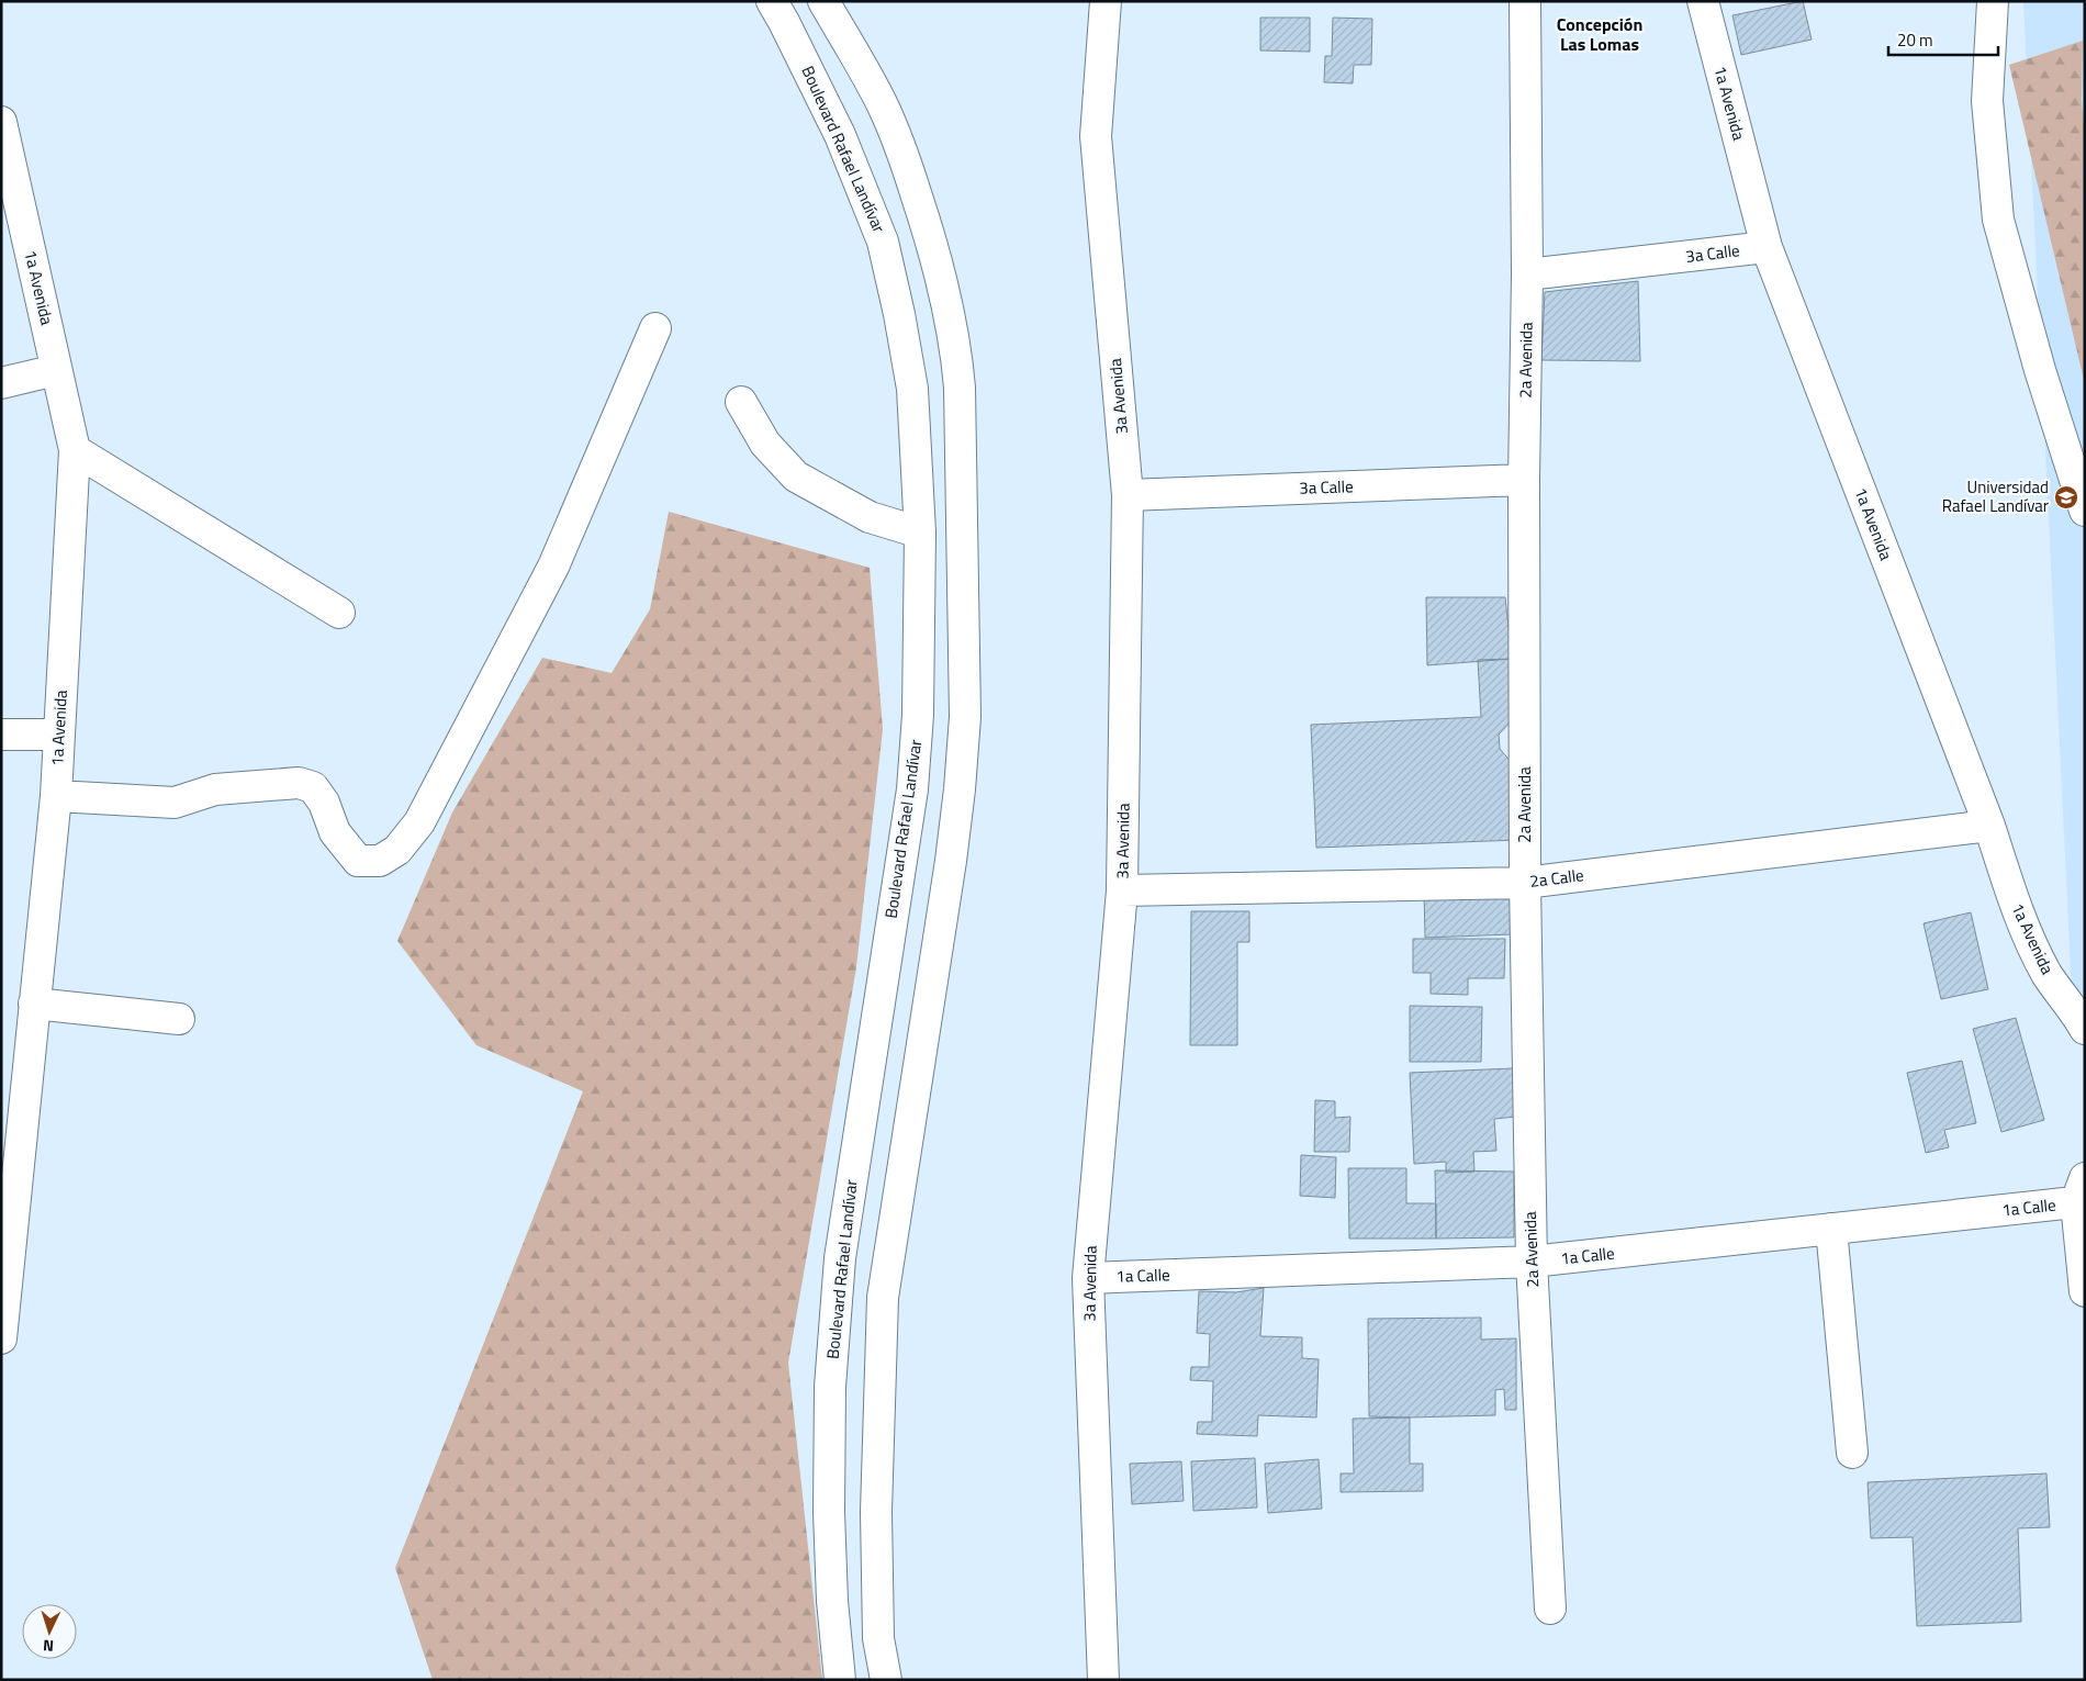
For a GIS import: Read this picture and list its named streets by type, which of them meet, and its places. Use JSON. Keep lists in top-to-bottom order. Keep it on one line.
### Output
{"streets":{"street":["1a Avenida","Boulevard Rafael Landívar","3a Calle","2a Avenida","3a Avenida","2a Calle","1a Calle"]},"crossings":[["1a Avenida","3a Calle"],["1a Avenida","2a Calle"],["3a Calle","2a Avenida"],["3a Calle","3a Avenida"],["2a Avenida","2a Calle"],["2a Avenida","1a Calle"],["3a Avenida","2a Calle"],["3a Avenida","1a Calle"]],"districts":["Concepción Las Lomas"],"places":{"school or university":["Universidad Rafael Landívar"]},"scale_bar":"20 m","north":"bottom"}
